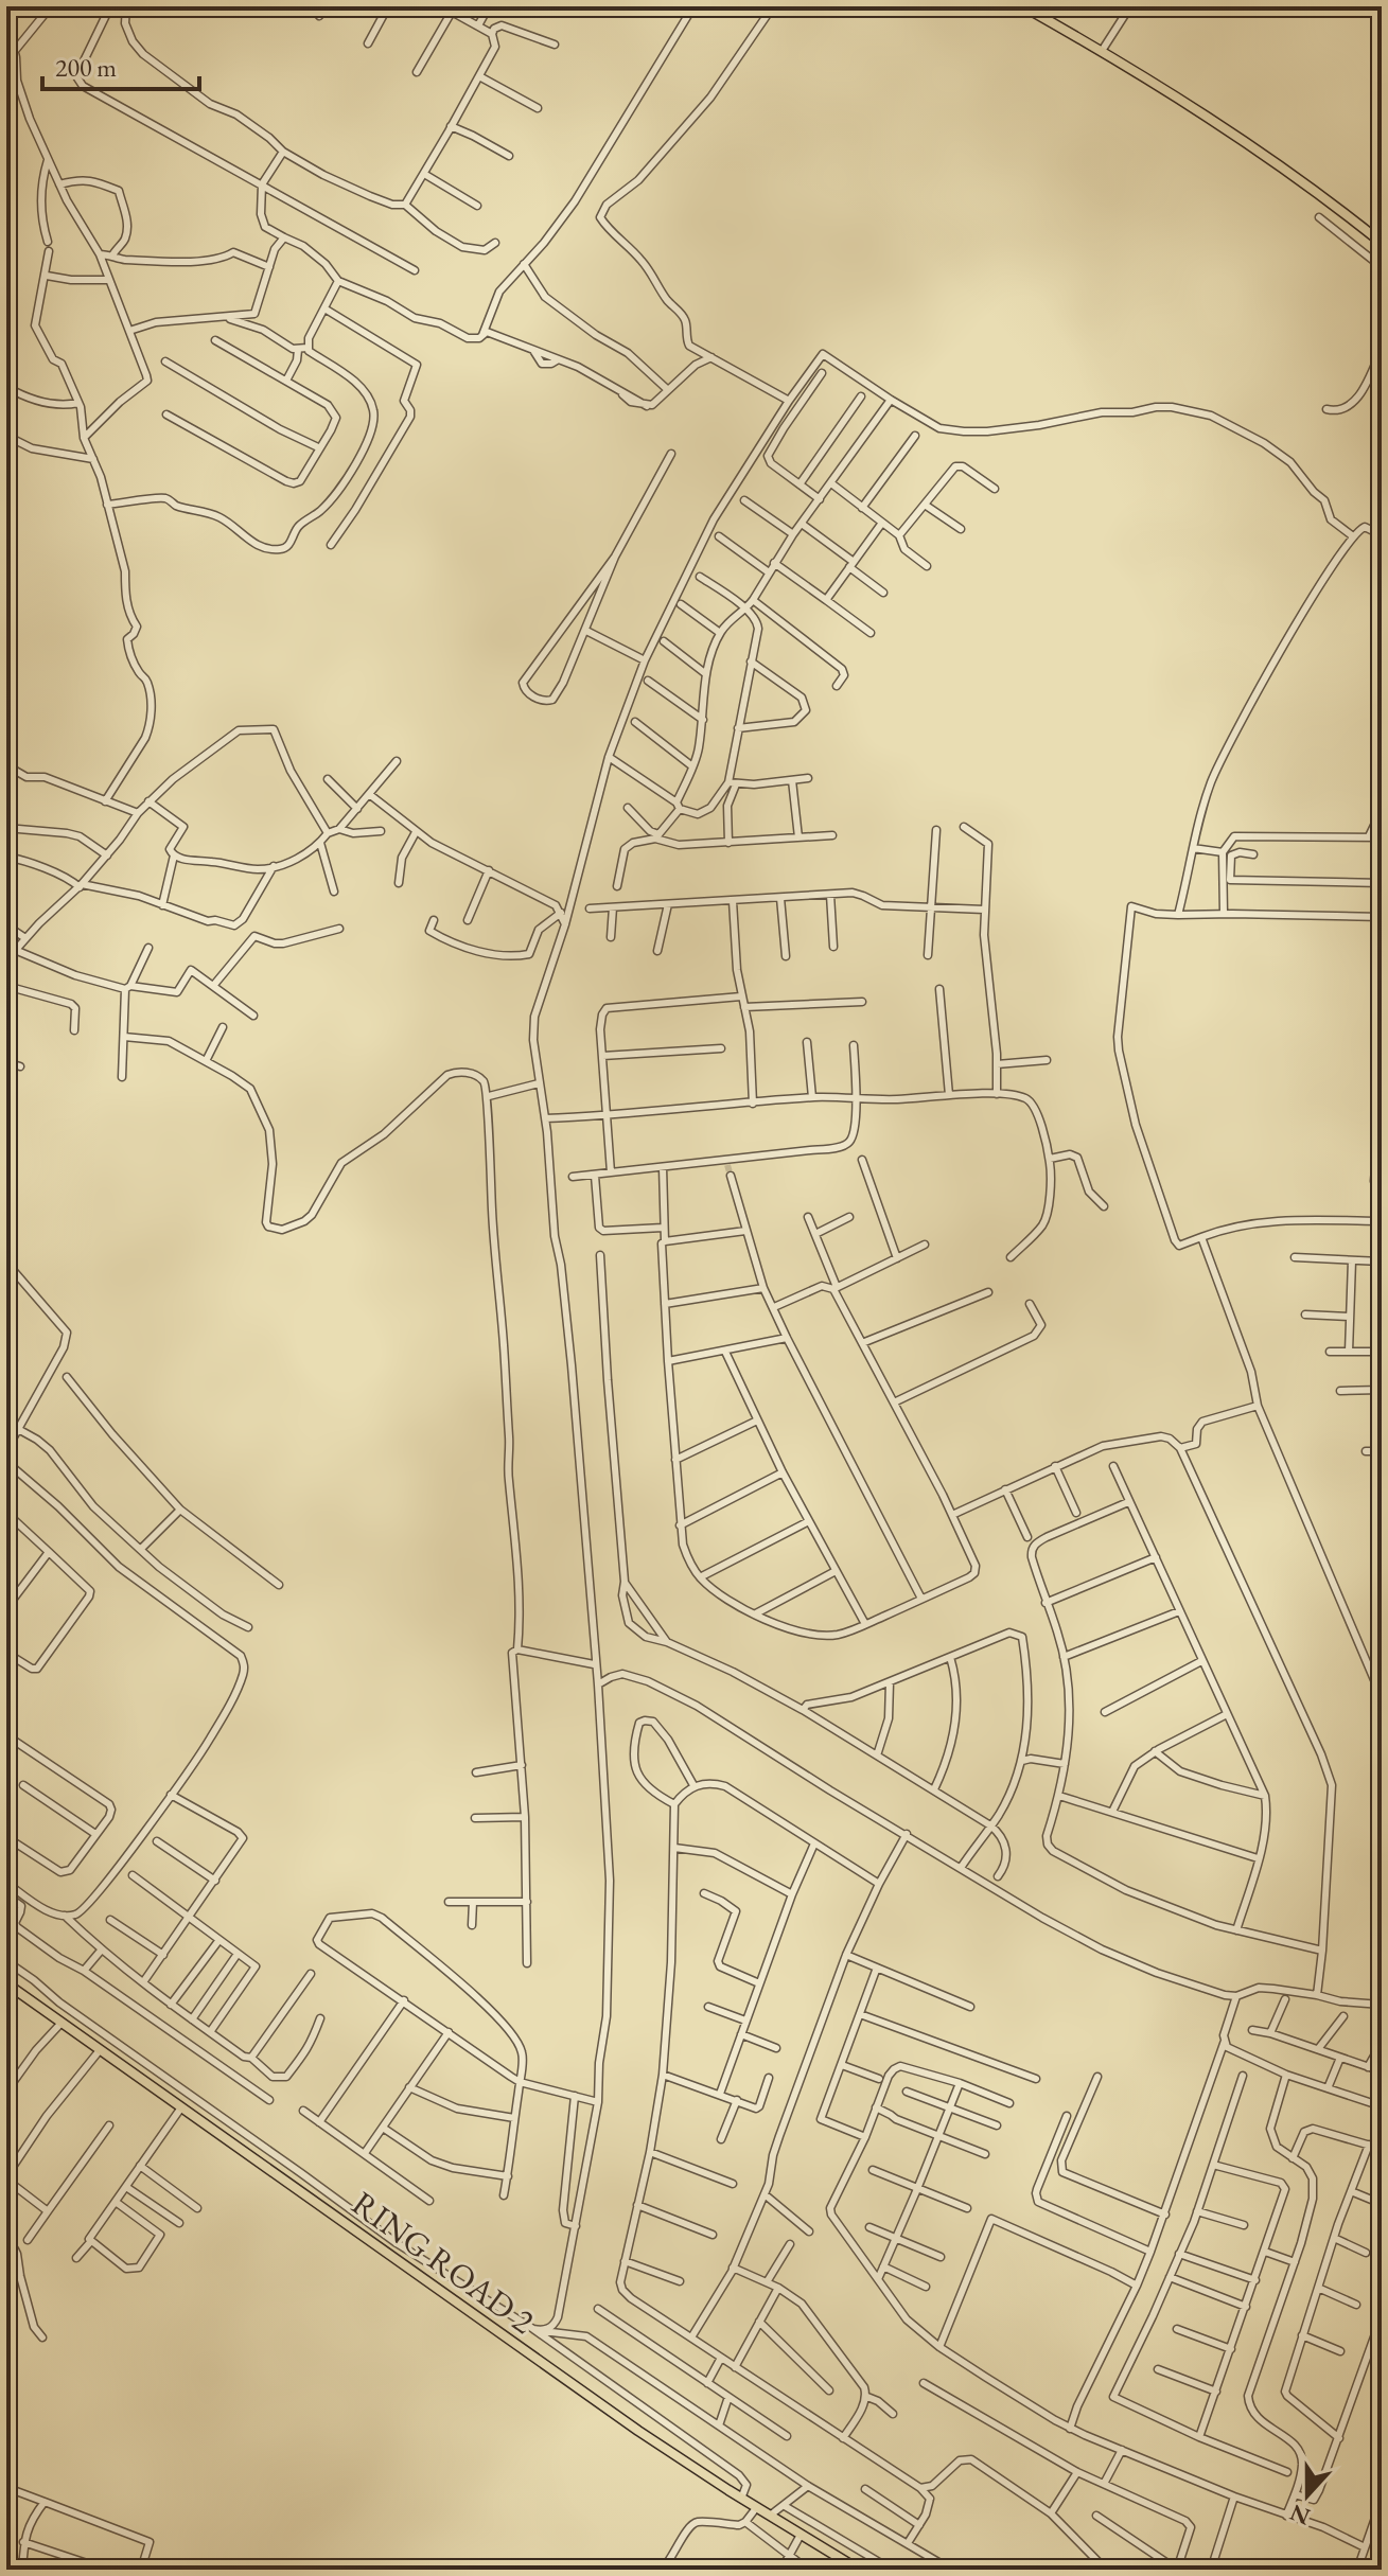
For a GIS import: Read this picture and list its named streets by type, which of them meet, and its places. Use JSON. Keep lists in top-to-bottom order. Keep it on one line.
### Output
{"streets":{"main road":["RING ROAD 2"]},"scale_bar":"200 m","north":"bottom"}
